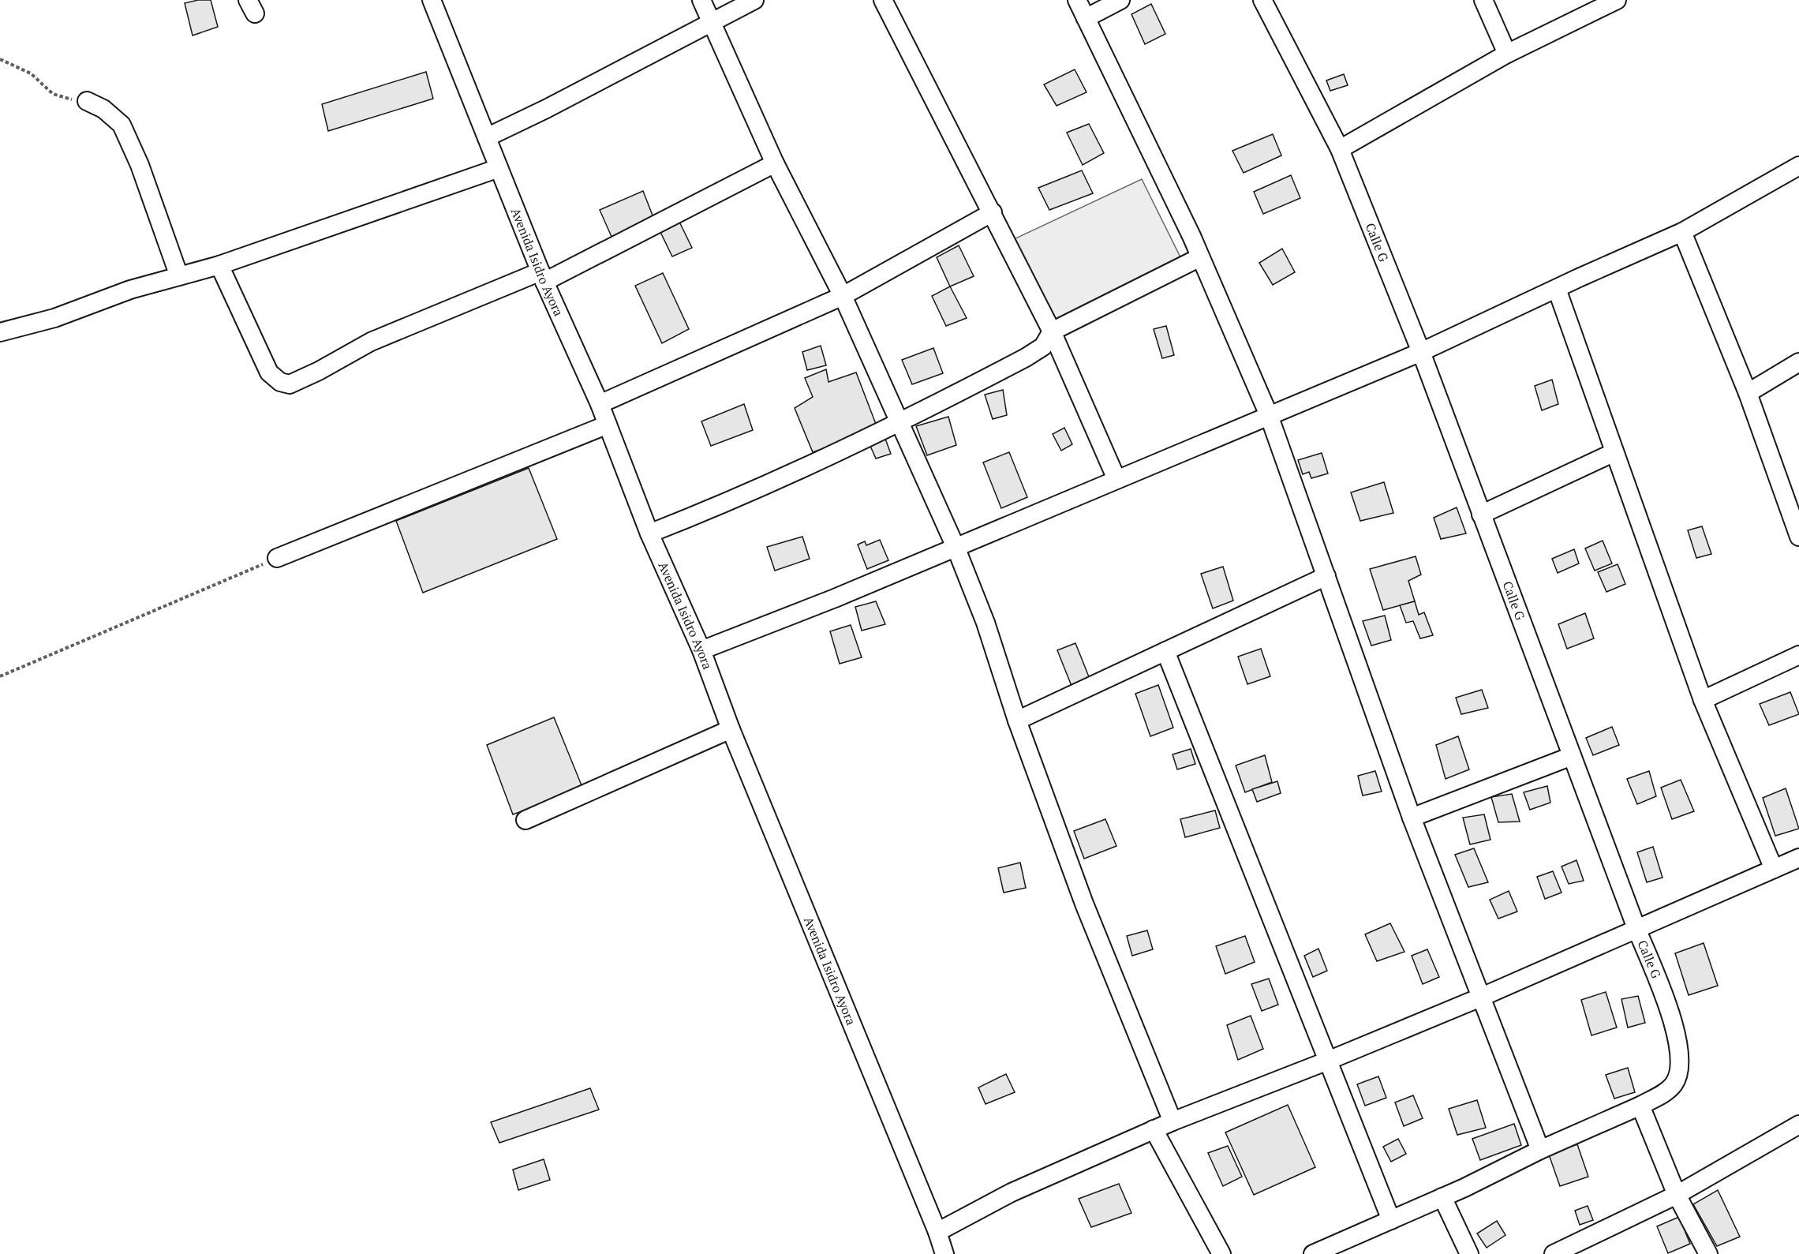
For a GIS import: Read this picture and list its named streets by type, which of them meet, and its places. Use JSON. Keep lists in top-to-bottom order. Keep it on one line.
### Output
{"streets":{"street":["Calle G","Avenida Isidro Ayora"]}}
